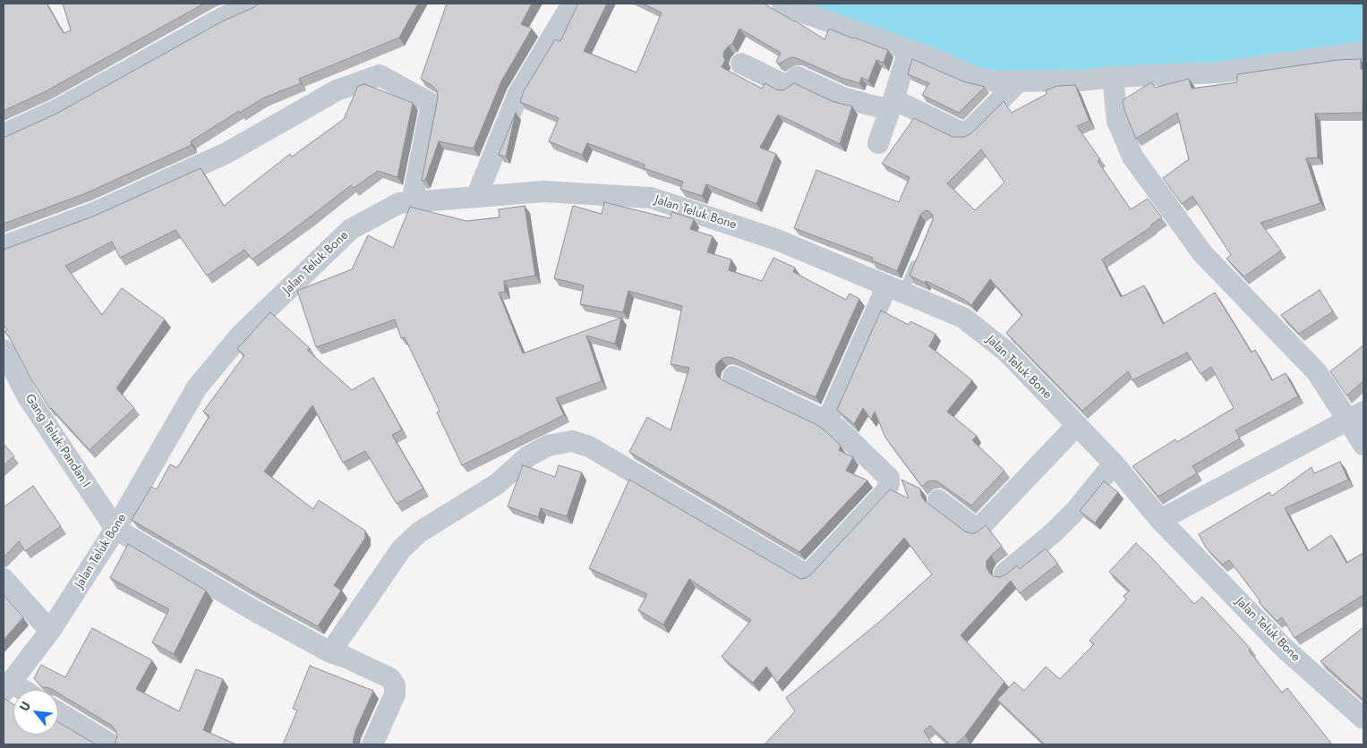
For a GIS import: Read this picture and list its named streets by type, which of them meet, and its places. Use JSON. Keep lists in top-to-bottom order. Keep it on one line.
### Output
{"streets":{"street":["Jalan Teluk Bone","Gang Teluk Pandan I"]},"crossings":[["Jalan Teluk Bone","Gang Teluk Pandan I"]],"north":"top left"}
